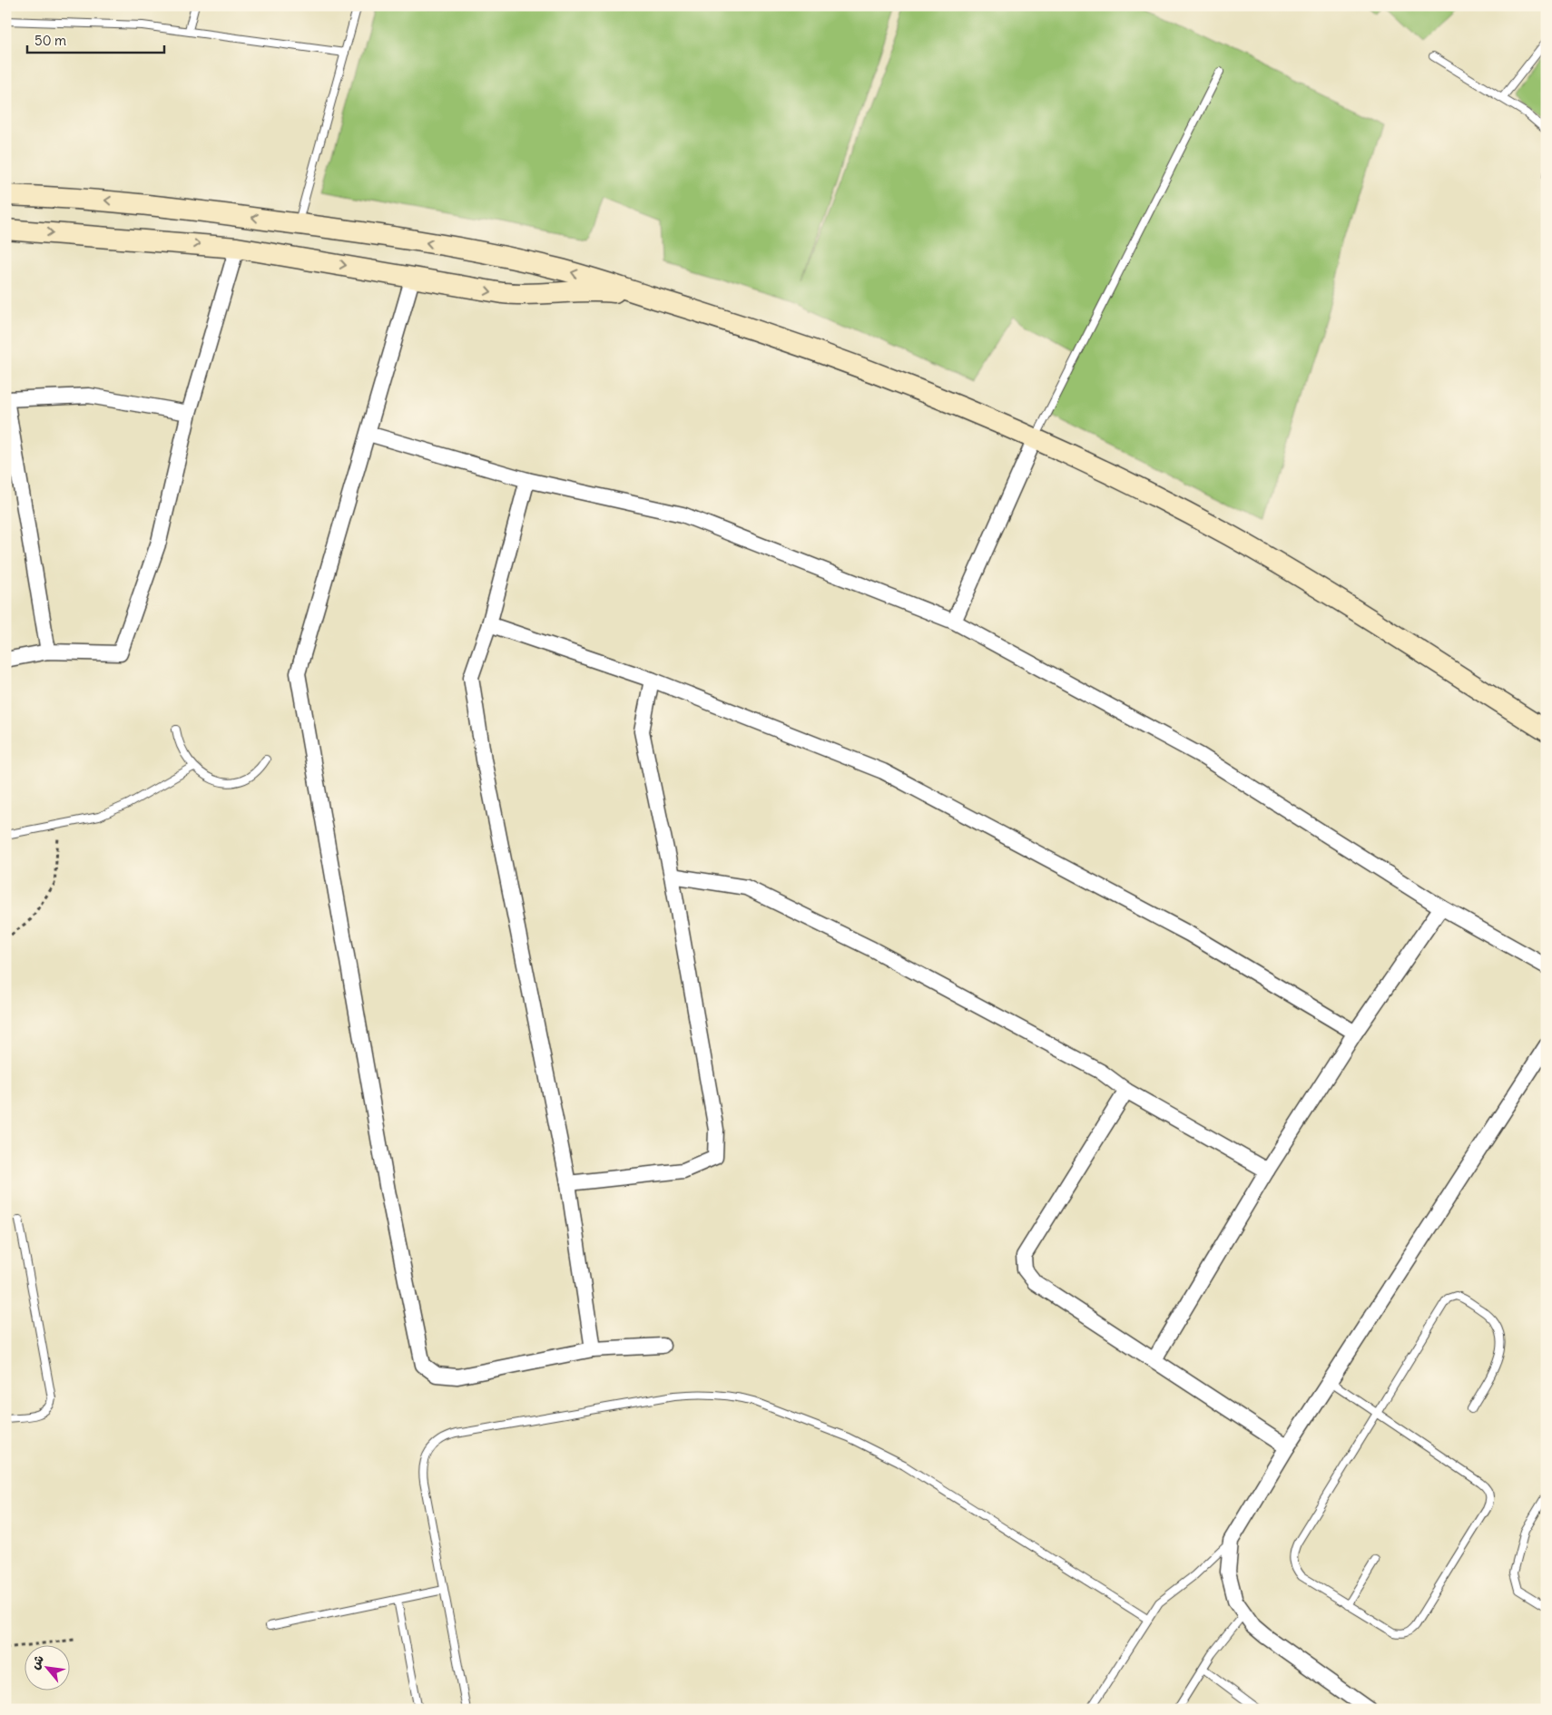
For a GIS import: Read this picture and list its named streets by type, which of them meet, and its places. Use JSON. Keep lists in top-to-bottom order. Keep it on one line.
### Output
{"scale_bar":"50 m","north":"top left"}
